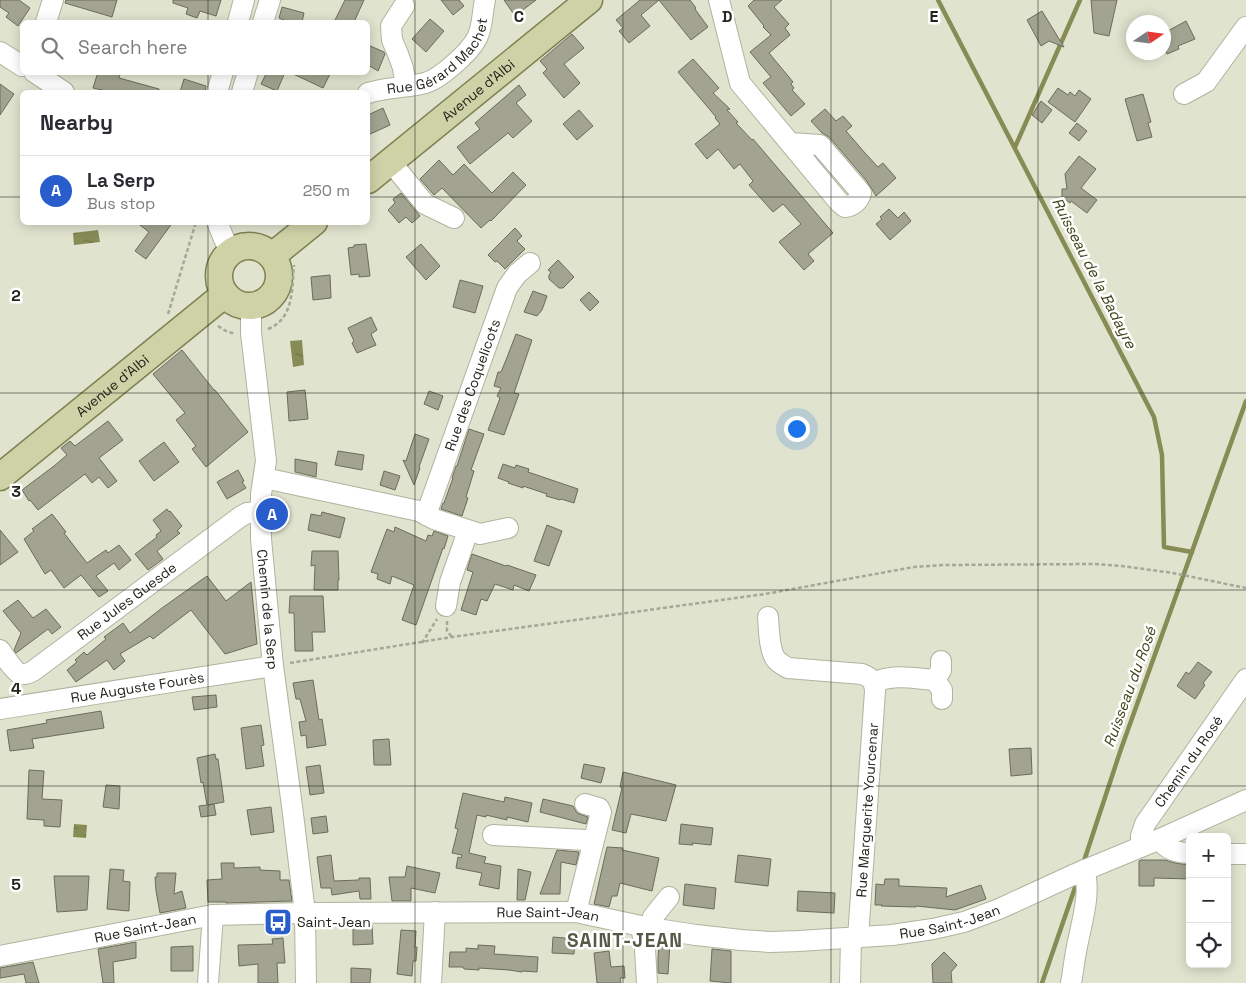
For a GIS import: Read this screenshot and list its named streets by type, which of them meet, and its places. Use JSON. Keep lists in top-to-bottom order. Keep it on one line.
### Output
{"streets":{"main road":["Avenue d'Albi"],"street":["Rue Gérard Machet","Rue des Coquelicots","Rue Jules Guesde","Chemin de la Serp","Rue Auguste Fourès","Chemin du Rosé","Rue Marguerite Yourcenar","Rue Saint-Jean"]},"crossings":[["Avenue d'Albi","Chemin de la Serp"],["Rue Jules Guesde","Chemin de la Serp"],["Chemin de la Serp","Rue Auguste Fourès"],["Chemin de la Serp","Rue Saint-Jean"],["Chemin du Rosé","Rue Saint-Jean"],["Rue Marguerite Yourcenar","Rue Saint-Jean"]],"districts":["SAINT-JEAN"],"water":["Ruisseau de la Badayre","Ruisseau du Rosé"],"places":{"bus stop":["Saint-Jean"]},"north":"right","page":{"search":"Search here","heading":"Nearby","list":[{"mark":"A","name":"La Serp","note":"Bus stop","value":"250 m"}],"pins":"A","map_buttons":["+","−"]},"grid":{"columns":["C","D","E"],"rows":["2","3","4","5"]}}
